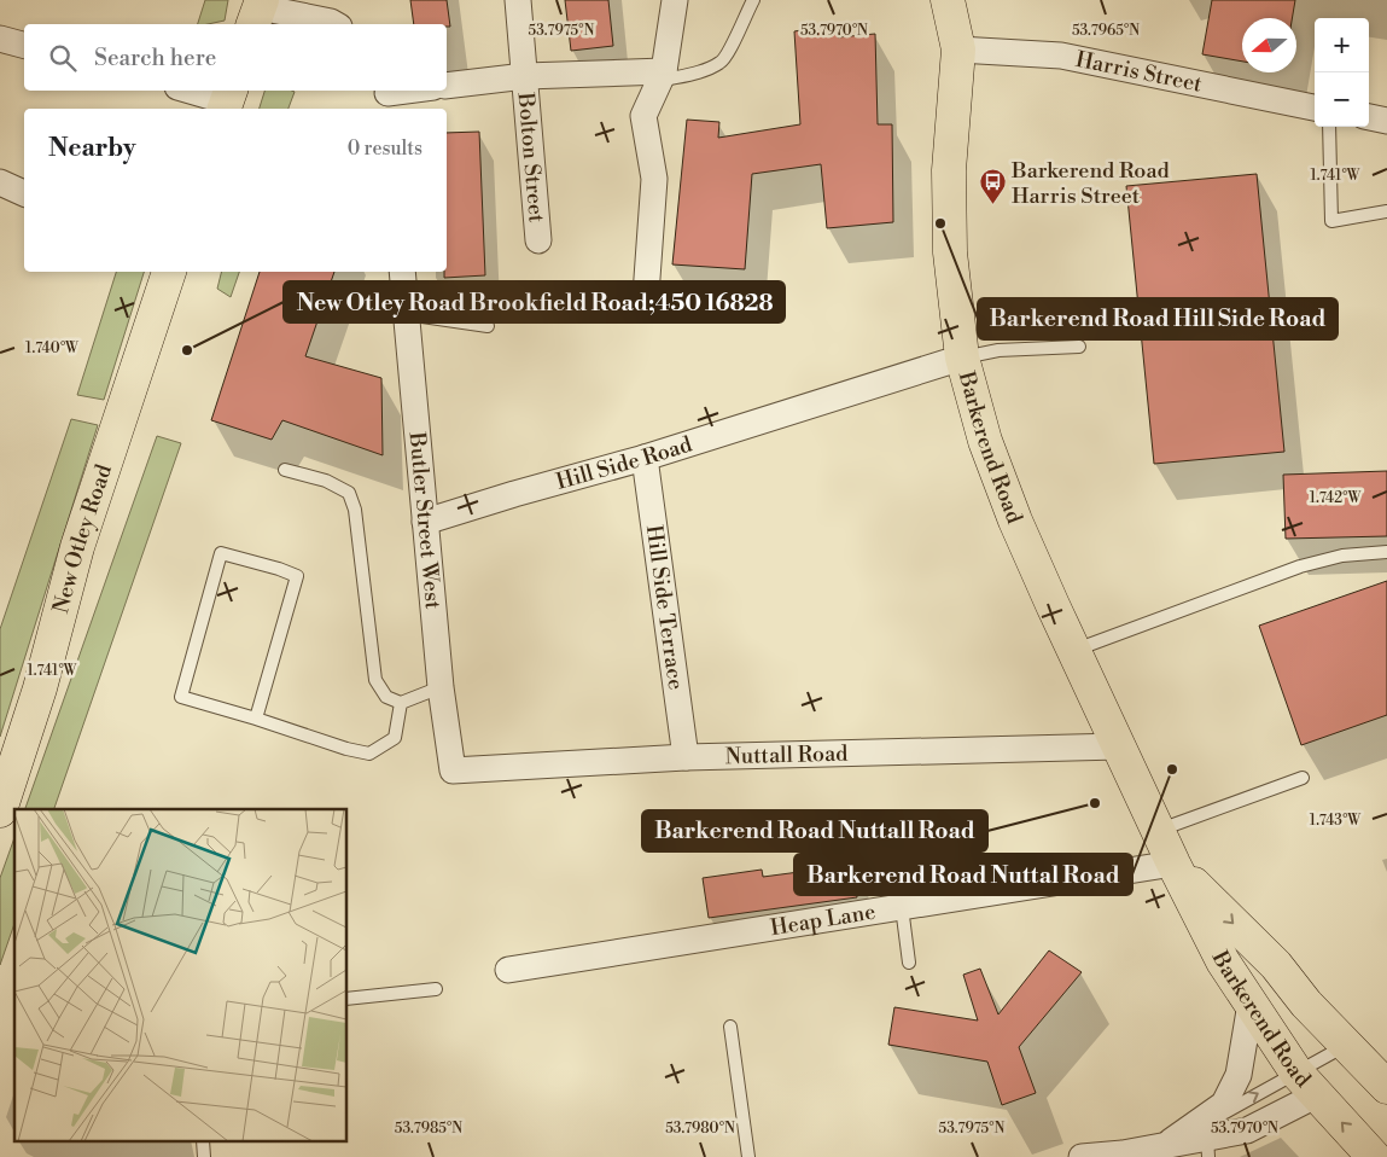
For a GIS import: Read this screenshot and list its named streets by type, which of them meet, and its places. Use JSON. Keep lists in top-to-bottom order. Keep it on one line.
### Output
{"streets":{"main road":["Barkerend Road","New Otley Road"],"street":["Harris Street","Bolton Street","Hill Side Road","Butler Street West","Hill Side Terrace","Nuttall Road","Heap Lane"]},"crossings":[["Harris Street","Barkerend Road"],["Barkerend Road","Hill Side Road"],["Barkerend Road","Nuttall Road"],["Barkerend Road","Heap Lane"],["Hill Side Road","Butler Street West"],["Hill Side Road","Hill Side Terrace"],["Butler Street West","Nuttall Road"],["Hill Side Terrace","Nuttall Road"]],"places":{"bus stop":["Barkerend Road Harris Street"],"other":["Barkerend Road Hill Side Road","New Otley Road Brookfield Road;450 16828","Barkerend Road Nuttal Road","Barkerend Road Nuttall Road"]},"north":"left","page":{"map_buttons":["+","−"],"search":"Search here","heading":["Nearby","0 results"]},"coordinates":["53.7975°N","53.7970°N","53.7965°N","1.741°W","1.740°W","1.742°W","1.743°W","53.7985°N","53.7980°N"]}
